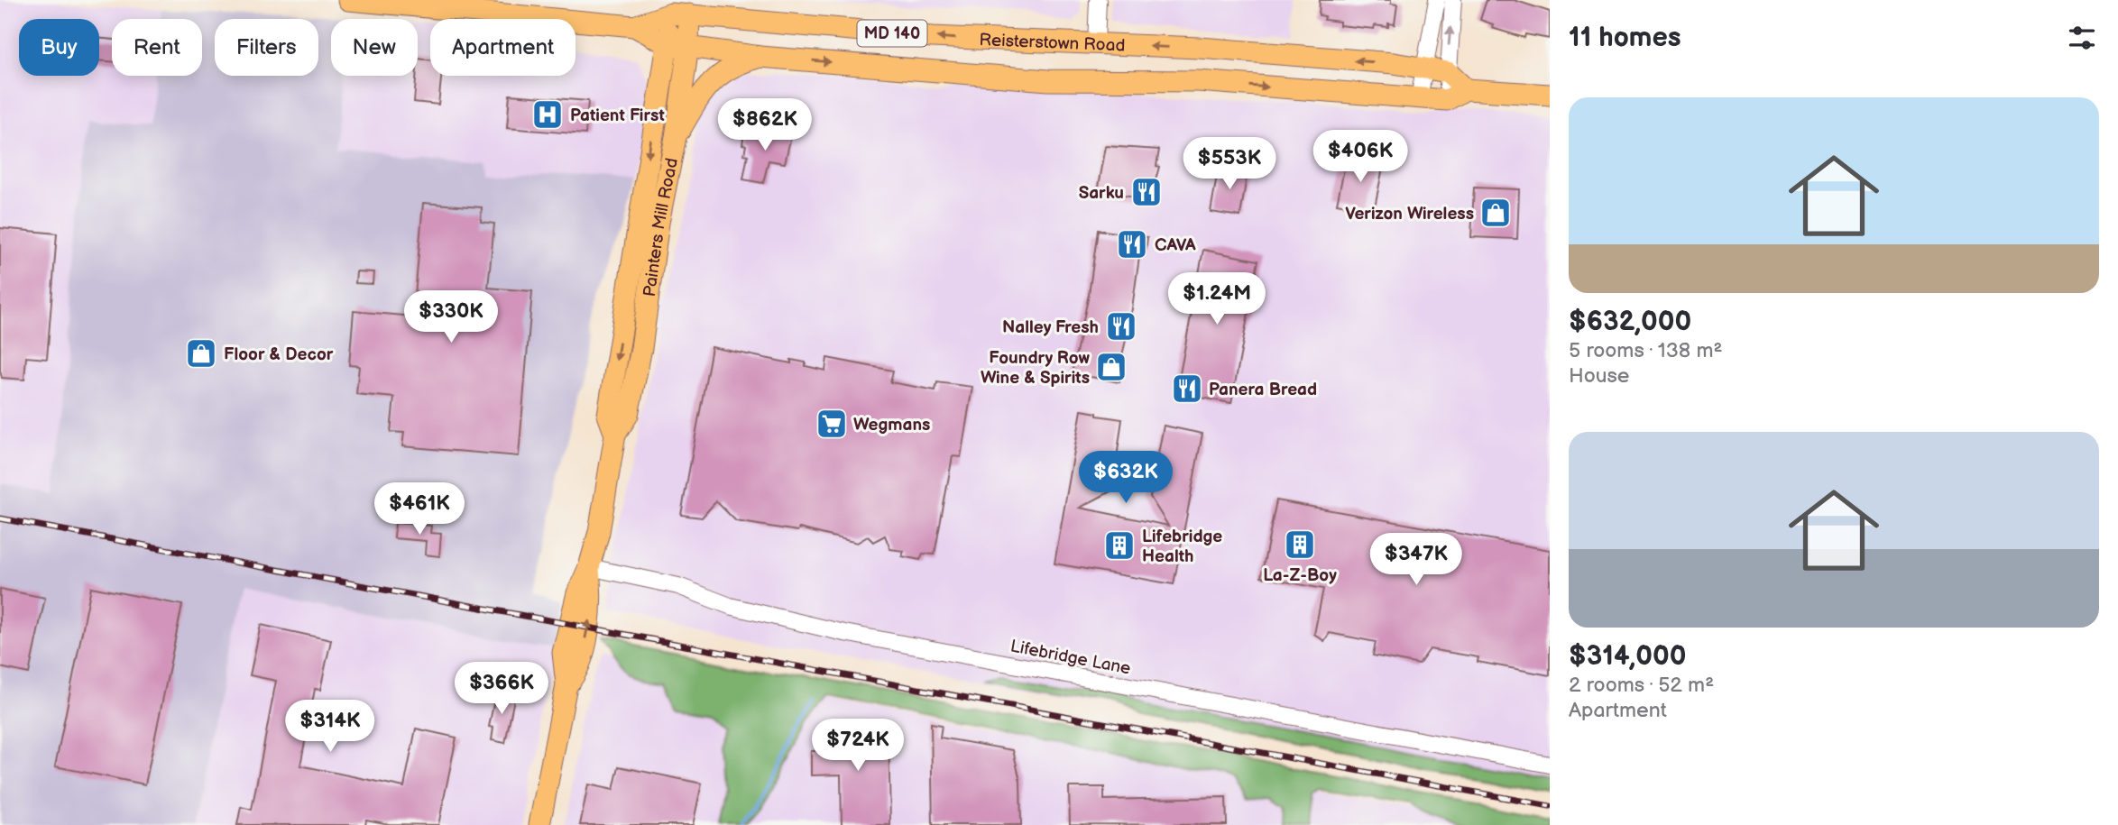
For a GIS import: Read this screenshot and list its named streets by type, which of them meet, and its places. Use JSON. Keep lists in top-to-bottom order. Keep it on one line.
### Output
{"streets":{"main road":["MD 140","Reisterstown Road","Painters Mill Road"],"street":["Lifebridge Lane"]},"crossings":[["Reisterstown Road","Painters Mill Road"],["Painters Mill Road","Lifebridge Lane"]],"places":{"hospital":["Patient First"],"restaurant":["Sarku","CAVA","Nalley Fresh","Panera Bread"],"shop":["Verizon Wireless","Floor & Decor","Foundry Row Wine & Spirits"],"supermarket":["Wegmans"],"building":["La-Z-Boy","Lifebridge Health"]},"page":{"heading":"11 homes","chip":["Buy","Rent","Filters","New","Apartment"],"list":[{"name":"$632,000","note":"5 rooms · 138 m² · House"},{"name":"$314,000","note":"2 rooms · 52 m² · Apartment"}],"price":["$862K","$406K","$553K","$1.24M","$330K","$632K","$461K","$347K","$366K","$314K","$724K"]}}
